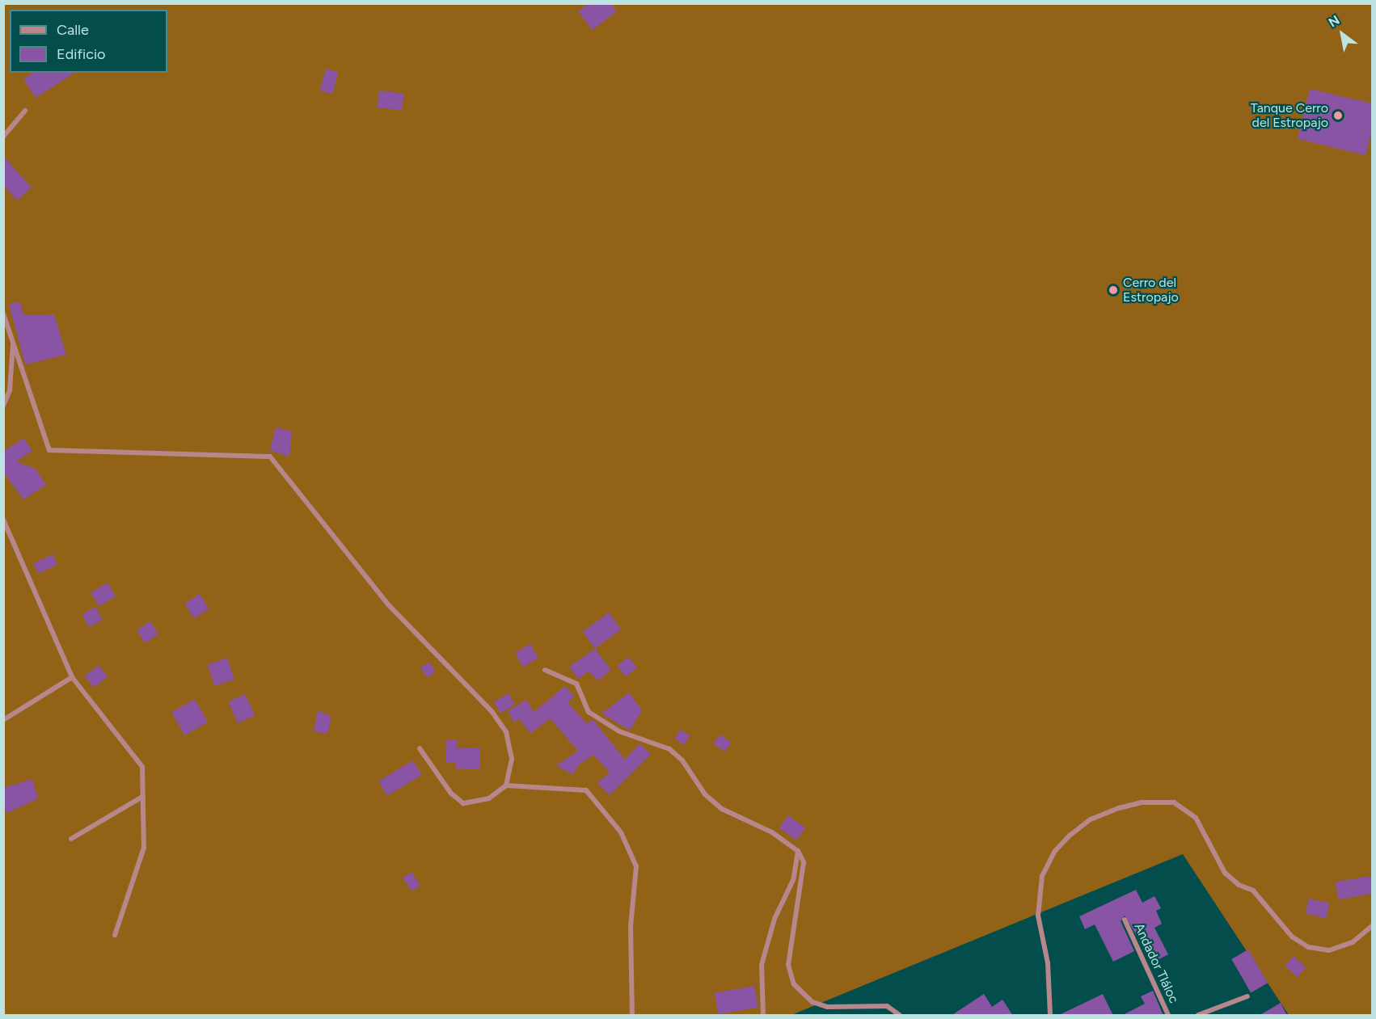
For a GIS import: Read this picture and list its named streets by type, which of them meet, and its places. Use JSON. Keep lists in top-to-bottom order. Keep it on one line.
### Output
{"streets":{"street":["Andador Tláloc"]},"places":["Tanque Cerro del Estropajo","Cerro del Estropajo"],"legend":["Calle","Edificio"],"north":"top left"}
